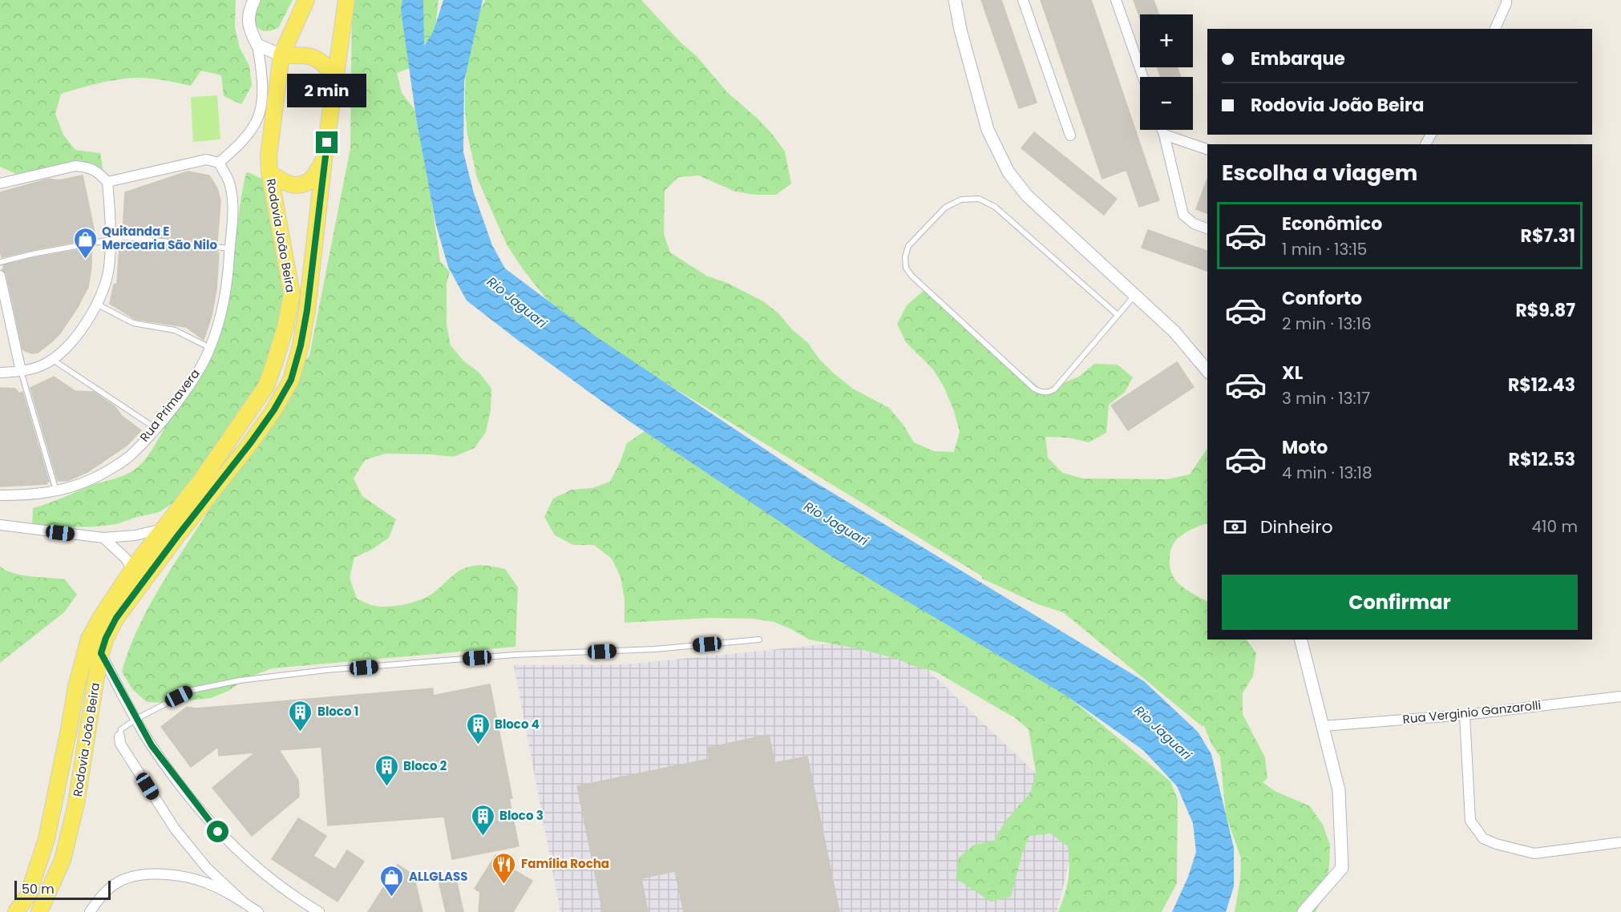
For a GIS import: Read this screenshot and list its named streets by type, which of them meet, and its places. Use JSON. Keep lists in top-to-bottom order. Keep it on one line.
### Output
{"streets":{"main road":["Rodovia João Beira"],"street":["Rua Primavera","Rua Verginio Ganzarolli"]},"water":["Rio Jaguari"],"places":{"shop":["Quitanda E Mercearia São Nilo","ALLGLASS"],"building":["Bloco 1","Bloco 4","Bloco 2","Bloco 3"],"restaurant":["Família Rocha"]},"scale_bar":"50 m","page":{"map_buttons":["+","−"],"banner":["Embarque","Rodovia João Beira"],"bubble":"2 min","heading":"Escolha a viagem","list":[{"name":"Econômico","note":"1 min · 13:15","value":"R$7.31"},{"name":"Conforto","note":"2 min · 13:16","value":"R$9.87"},{"name":"XL","note":"3 min · 13:17","value":"R$12.43"},{"name":"Moto","note":"4 min · 13:18","value":"R$12.53"}],"pay":["Dinheiro","410 m"],"buttons":"Confirmar","scale":"50 m"}}
